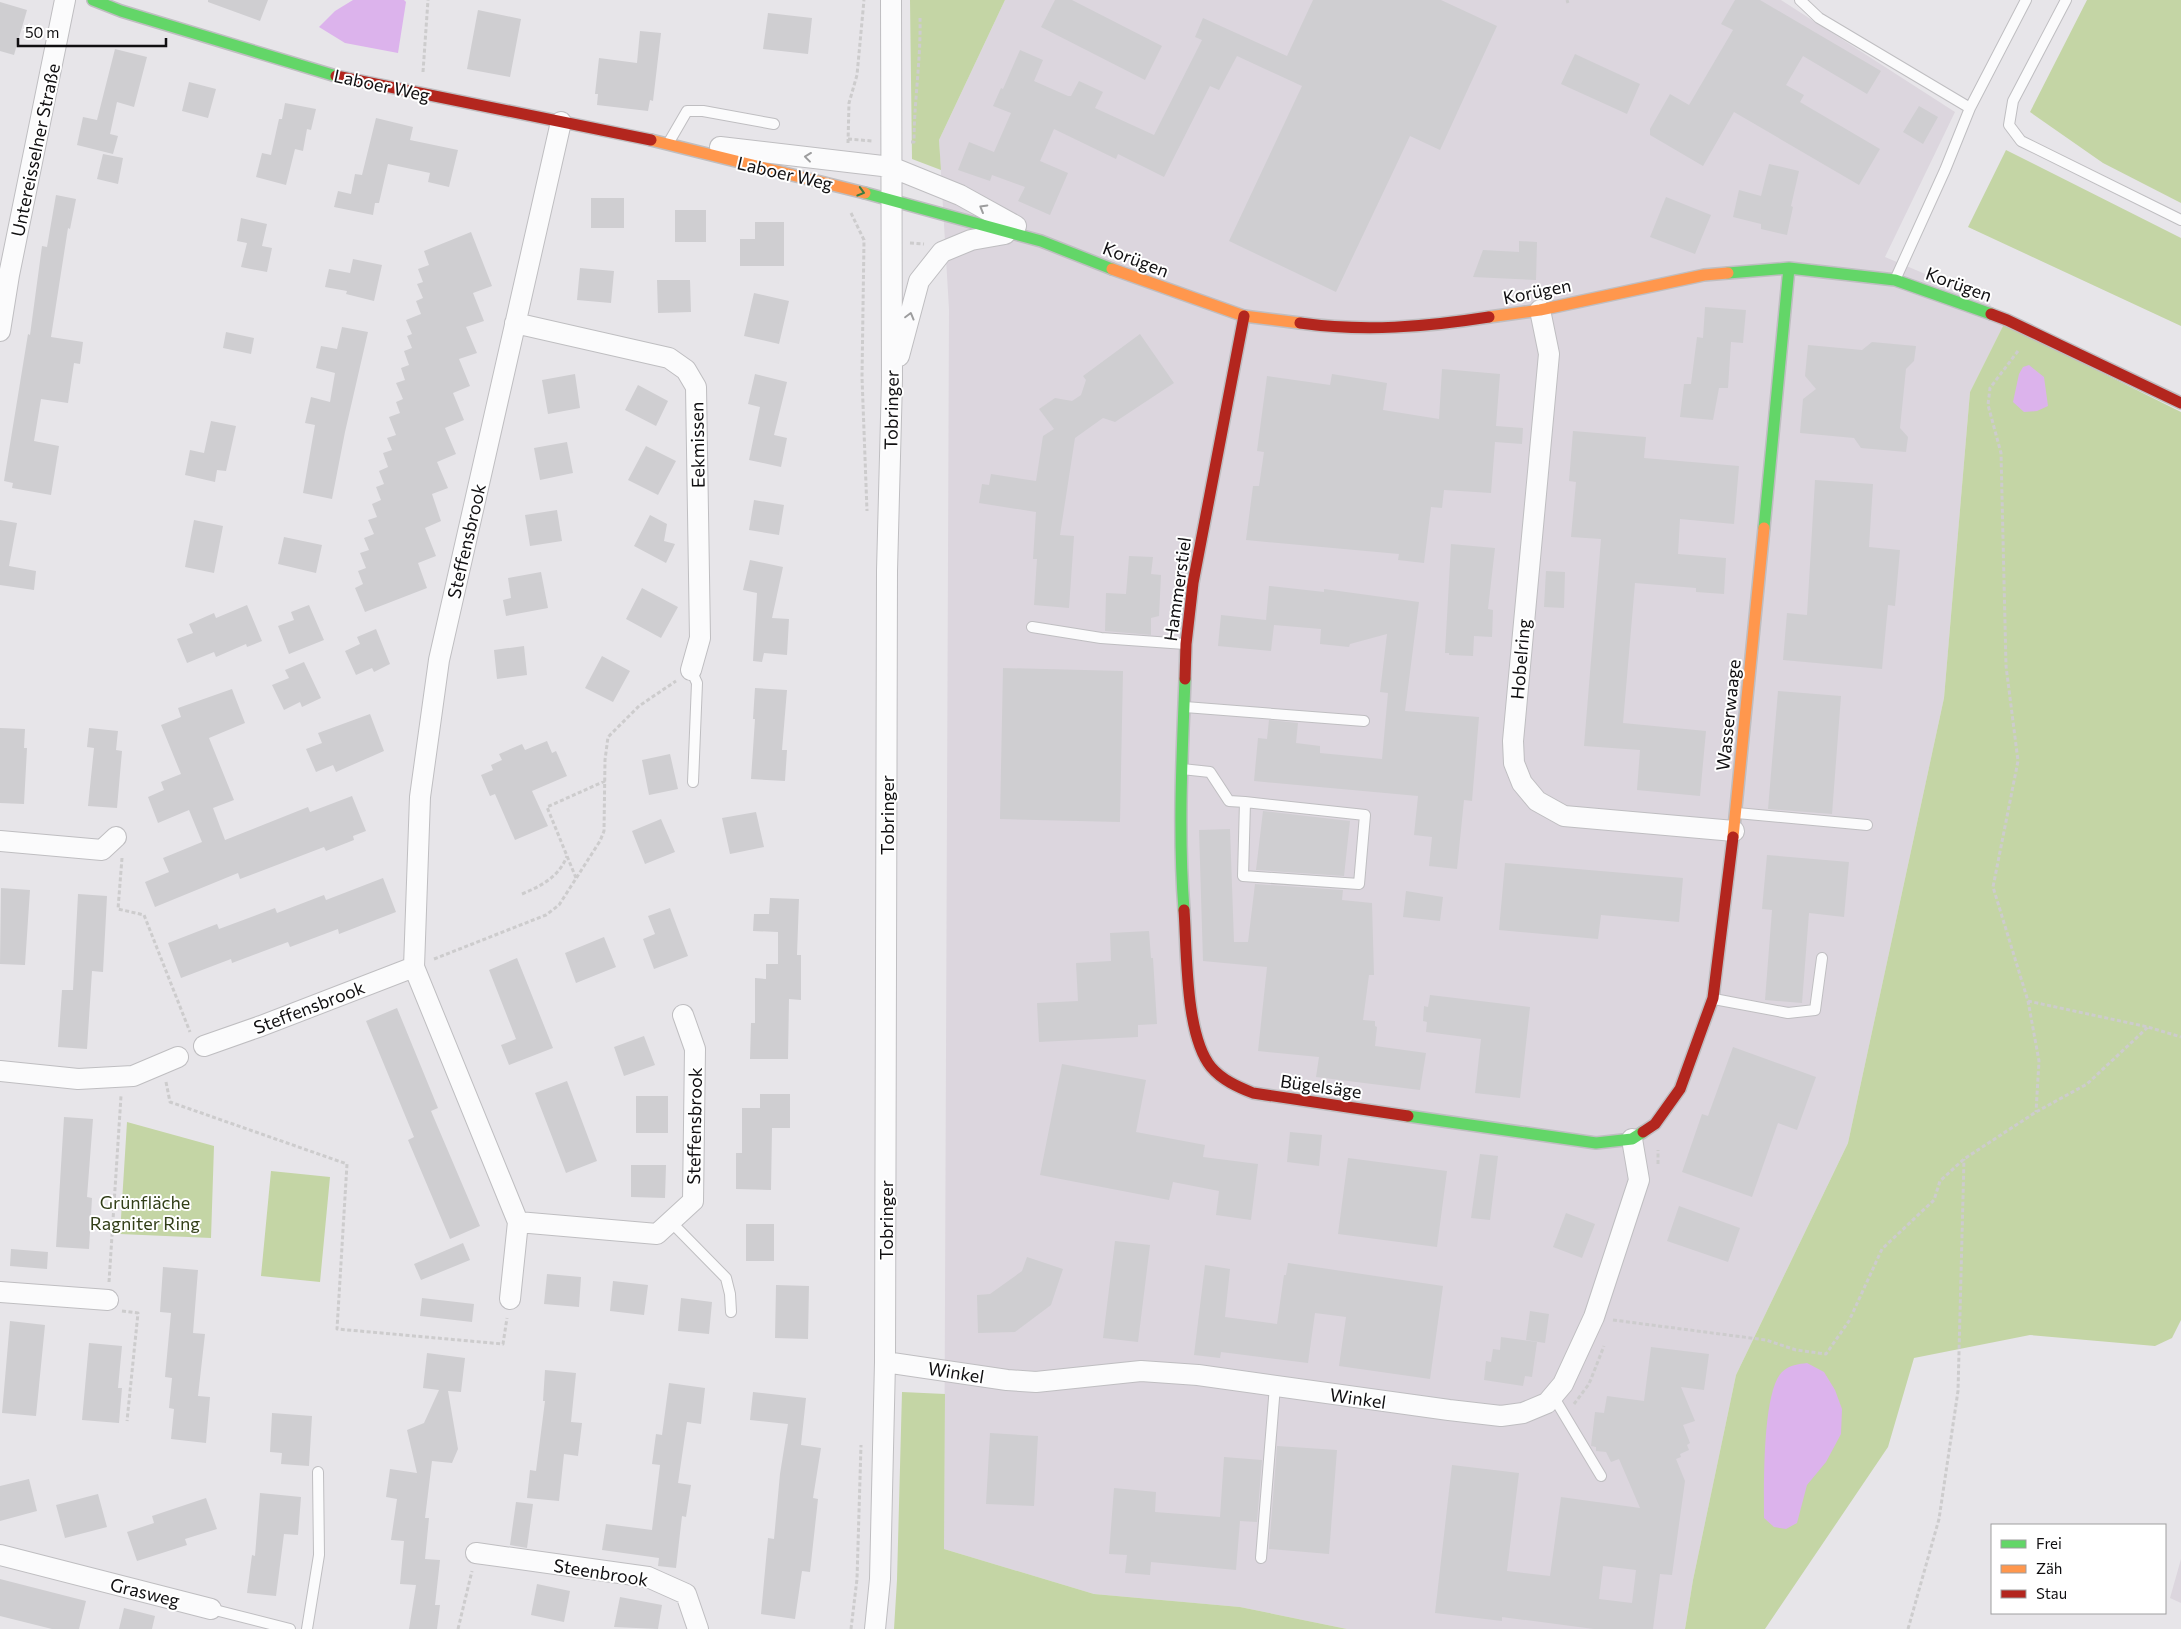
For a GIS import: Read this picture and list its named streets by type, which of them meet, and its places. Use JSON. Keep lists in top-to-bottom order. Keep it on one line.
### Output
{"streets":{"street":["Laboer Weg","Untereisselner Straße","Korügen","Tobringer","Eekmissen","Steffensbrook","Hammerstiel","Hobelring","Wasserwaage","Bügelsäge","Winkel","Steenbrook","Grasweg"]},"crossings":[["Laboer Weg","Korügen"],["Laboer Weg","Tobringer"],["Laboer Weg","Steffensbrook"],["Korügen","Tobringer"],["Korügen","Hammerstiel"],["Korügen","Hobelring"],["Korügen","Wasserwaage"],["Tobringer","Winkel"],["Eekmissen","Steffensbrook"],["Hammerstiel","Bügelsäge"],["Hobelring","Wasserwaage"],["Wasserwaage","Bügelsäge"],["Wasserwaage","Winkel"],["Bügelsäge","Winkel"]],"parks":["Grünfläche Ragniter Ring"],"legend":["Frei","Zäh","Stau"],"scale_bar":"50 m"}
